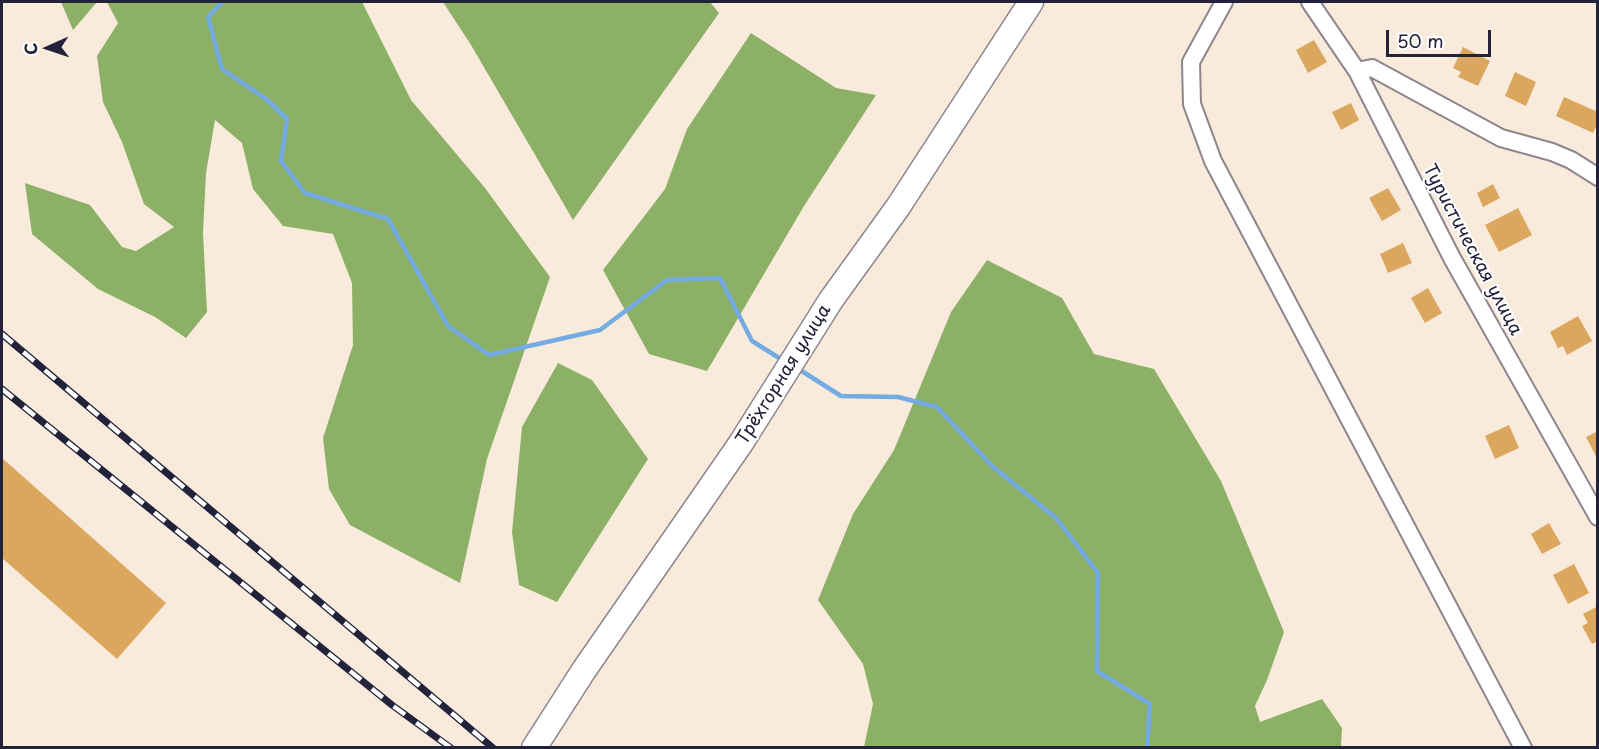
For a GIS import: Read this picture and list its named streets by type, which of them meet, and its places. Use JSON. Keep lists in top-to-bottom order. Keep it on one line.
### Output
{"streets":{"highway":["Трёхгорная улица"],"street":["Туристическая улица"]},"scale_bar":"50 m","north":"left"}
